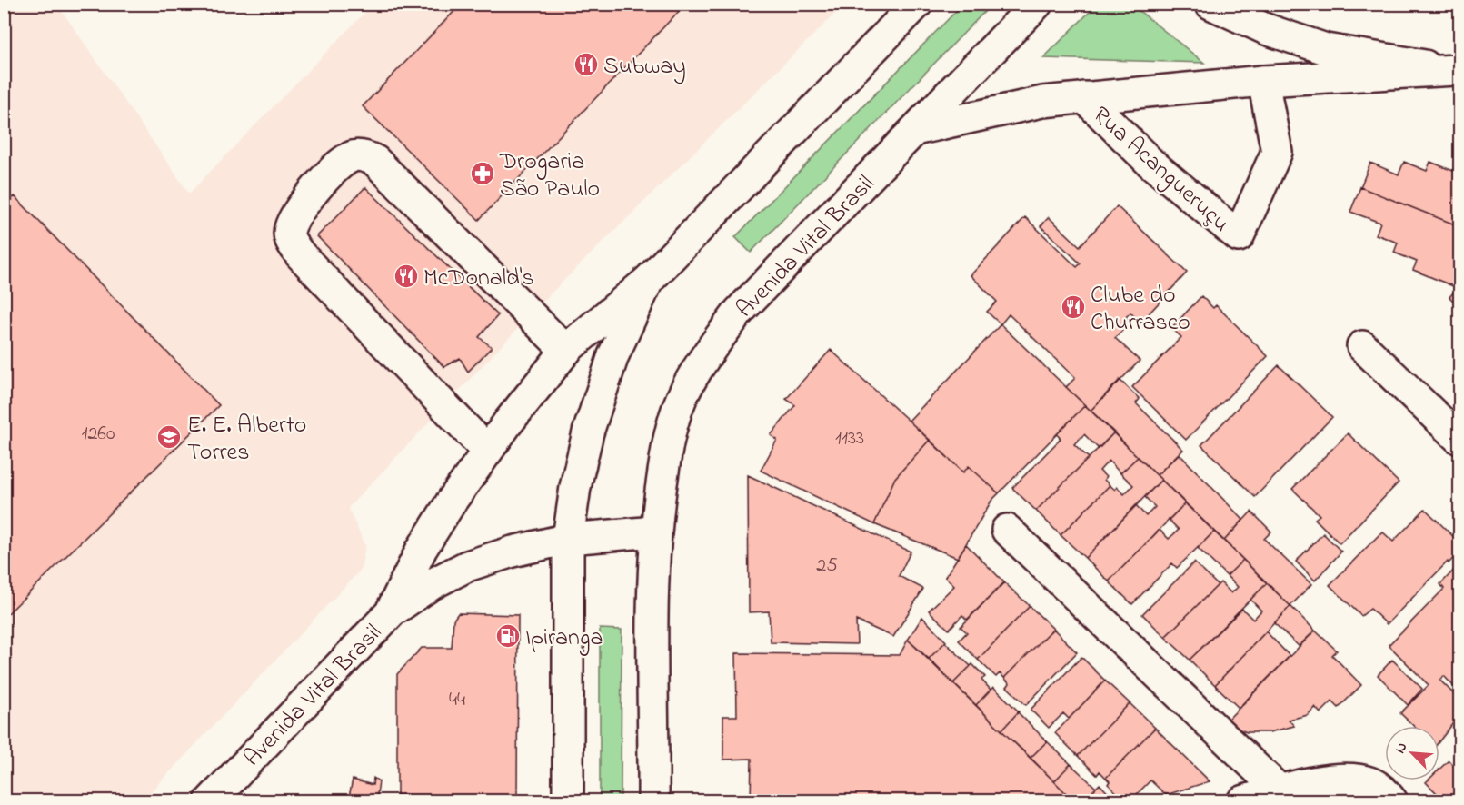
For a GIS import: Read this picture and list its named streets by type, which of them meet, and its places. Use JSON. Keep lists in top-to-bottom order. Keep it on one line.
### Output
{"streets":{"main road":["Rua Acangueruçu","Avenida Vital Brasil"]},"places":{"restaurant":["Subway","McDonald's","Clube do Churrasco"],"pharmacy":["Drogaria São Paulo"],"school or university":["E. E. Alberto Torres"],"fuel station":["Ipiranga"]},"house_numbers":["1260","1133","25","44"],"north":"top left"}
